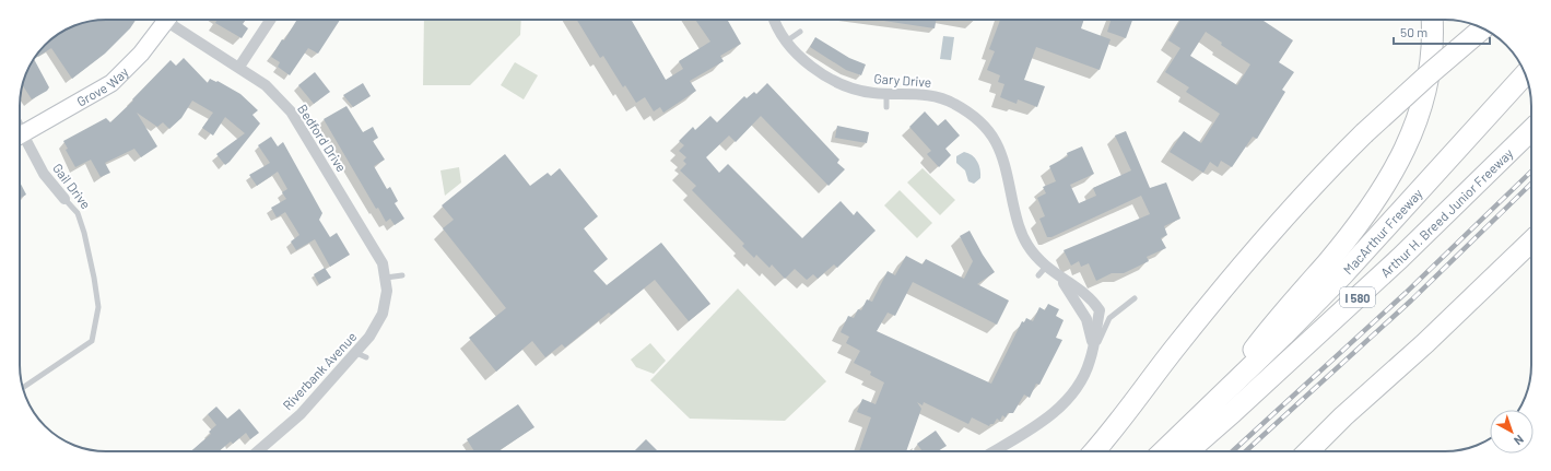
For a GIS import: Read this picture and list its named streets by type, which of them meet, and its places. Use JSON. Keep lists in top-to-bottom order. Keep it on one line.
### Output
{"streets":{"highway":["Arthur H. Breed Junior Freeway","MacArthur Freeway","I 580"],"main road":["Grove Way"],"street":["Gary Drive","Bedford Drive","Gail Drive","Riverbank Avenue"]},"crossings":[["Bedford Drive","Riverbank Avenue"]],"scale_bar":"50 m","north":"bottom right"}
